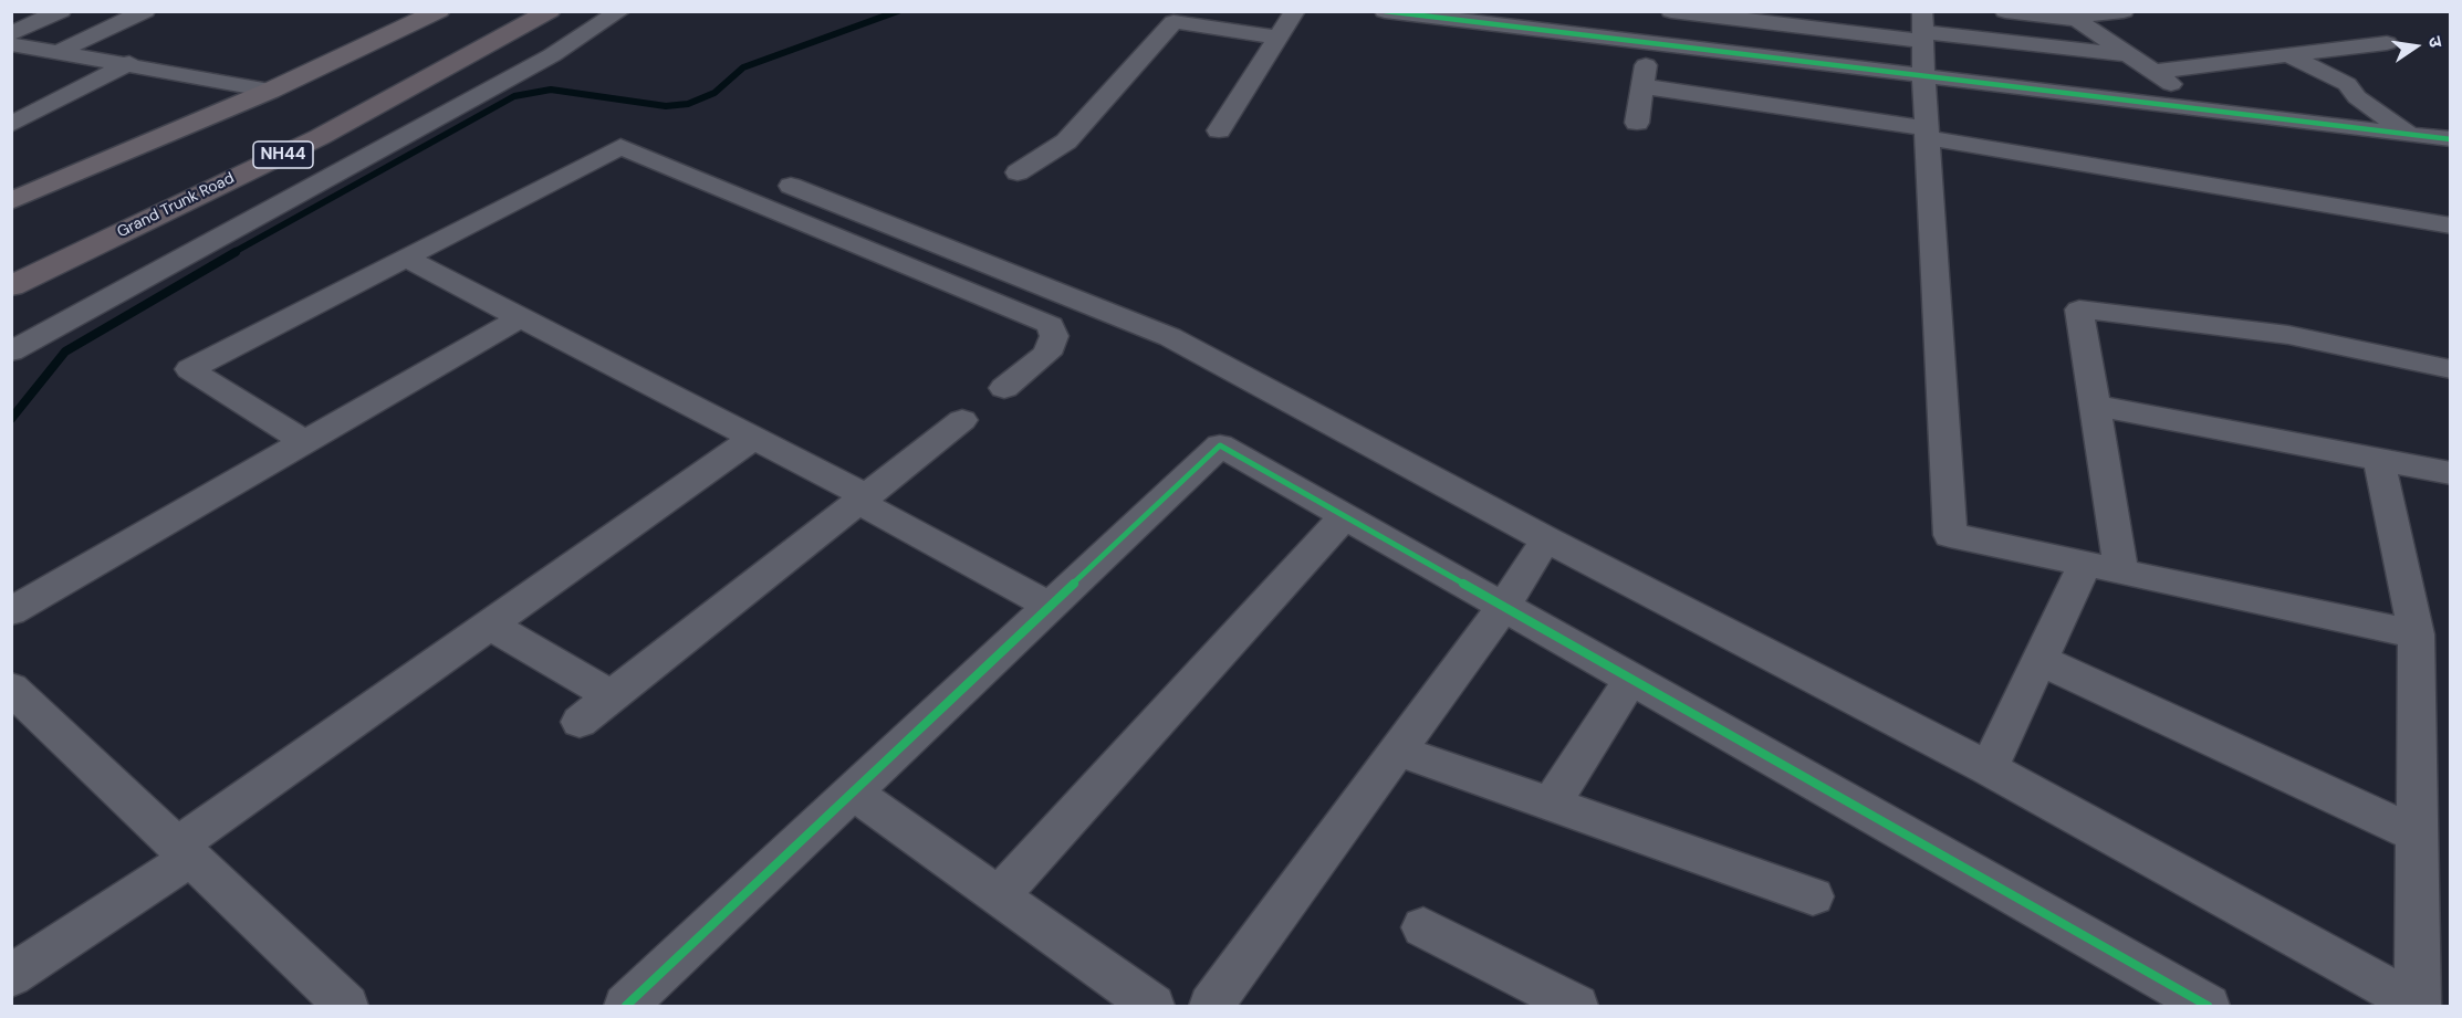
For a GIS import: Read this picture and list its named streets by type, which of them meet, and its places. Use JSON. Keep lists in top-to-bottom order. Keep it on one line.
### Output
{"streets":{"highway":["NH44","Grand Trunk Road"]},"north":"right"}
